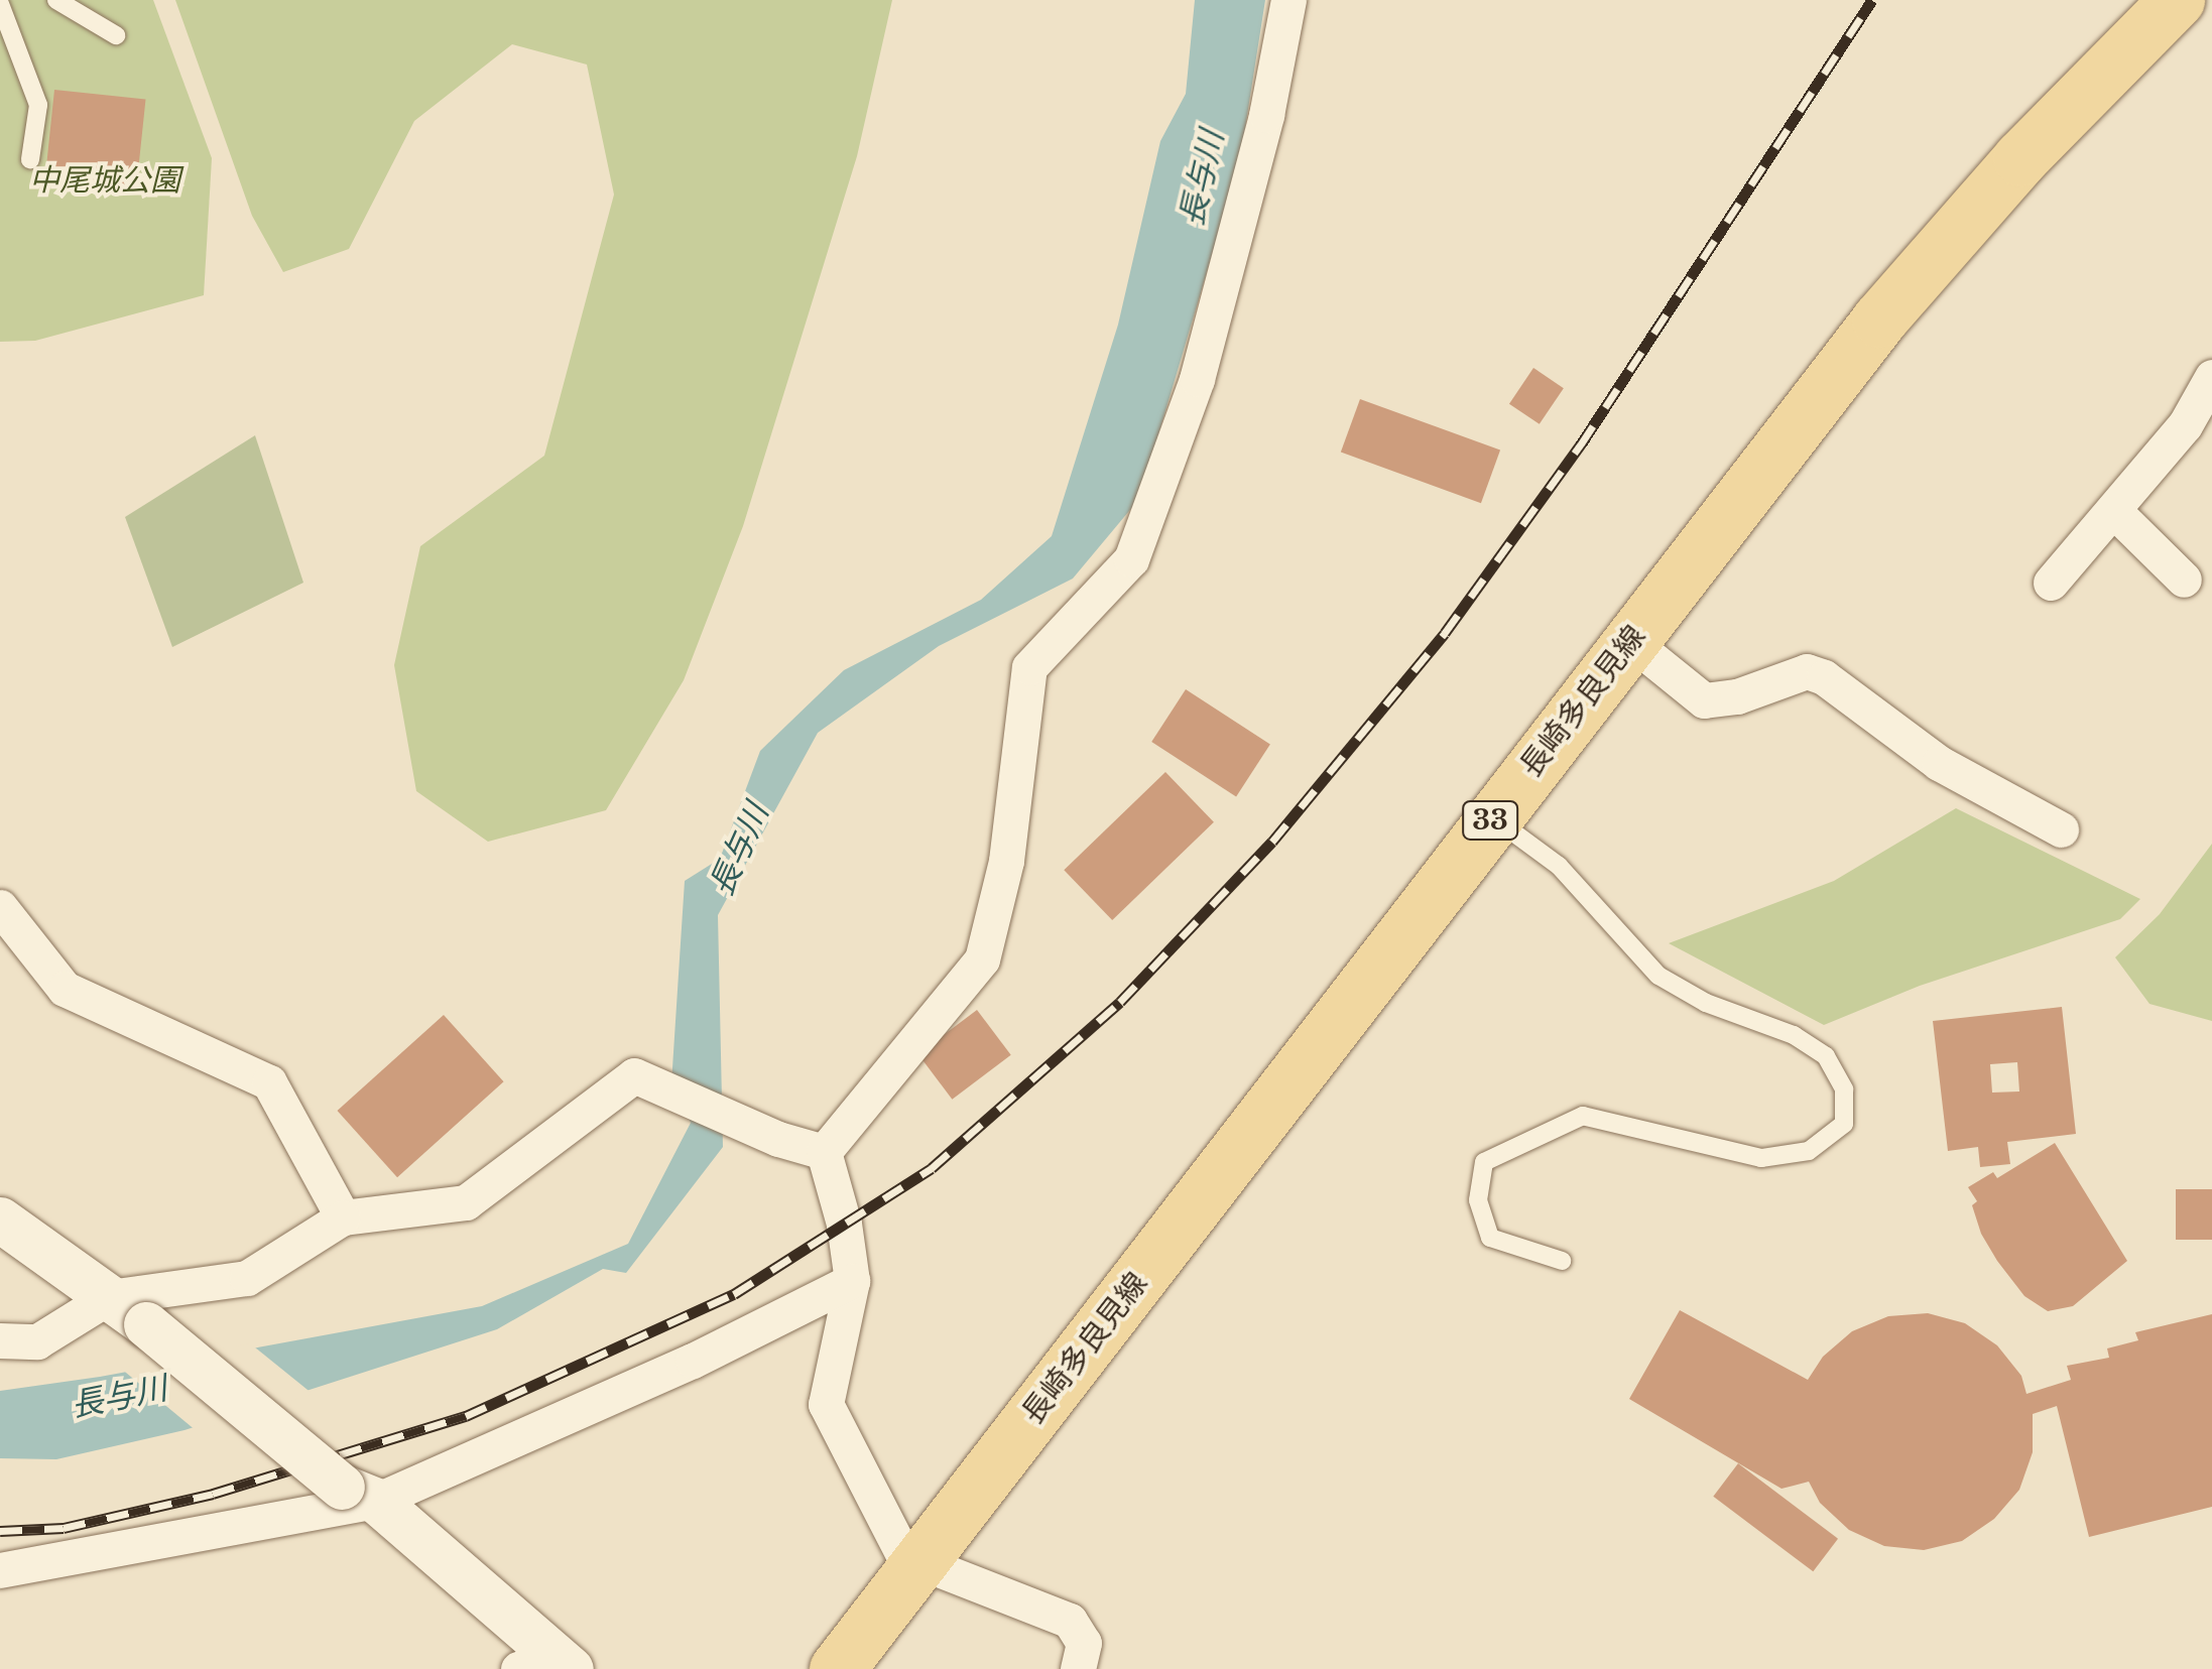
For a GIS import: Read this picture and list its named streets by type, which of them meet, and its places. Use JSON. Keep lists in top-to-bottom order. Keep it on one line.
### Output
{"streets":{"main road":["長崎多良見線","33"]},"water":["長与川"],"parks":["中尾城公園"]}
